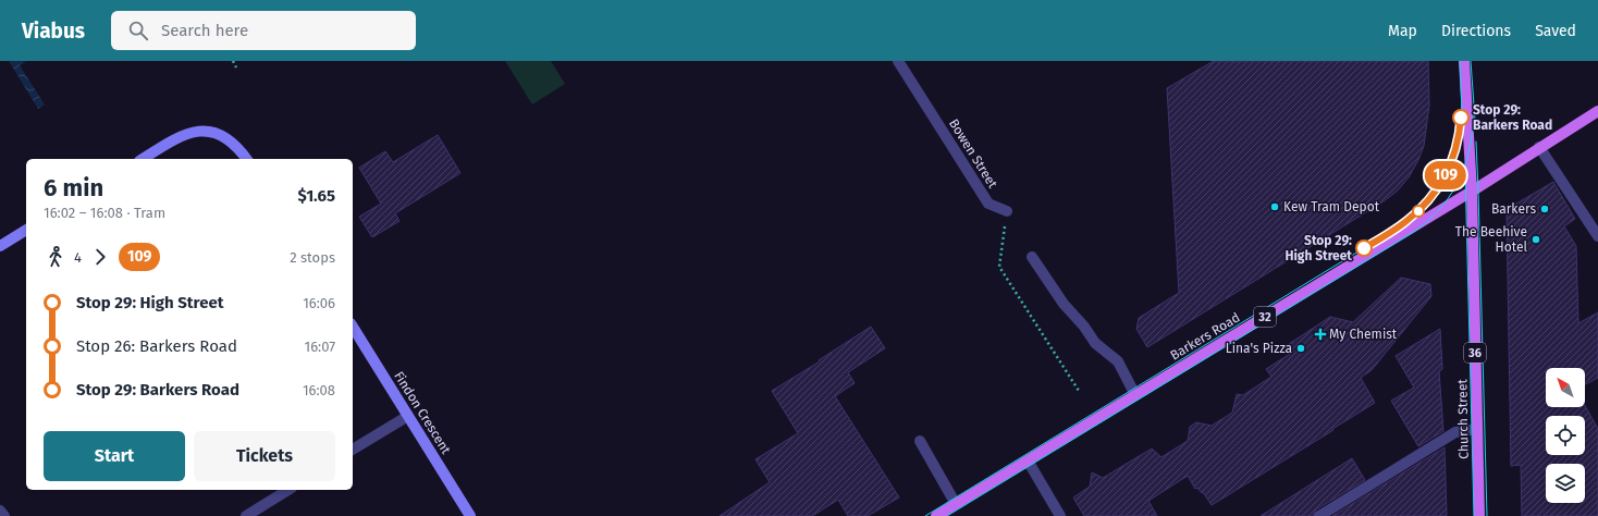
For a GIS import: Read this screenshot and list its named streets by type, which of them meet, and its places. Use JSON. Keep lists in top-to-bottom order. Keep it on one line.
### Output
{"streets":{"main road":["32","Barkers Road","36","Church Street"],"street":["Bowen Street","Findon Crescent"]},"crossings":[["Barkers Road","36"],["Barkers Road","Church Street"],["36","Church Street"]],"places":{"other":["Stop 29: Barkers Road","Kew Tram Depot","Barkers","The Beehive Hotel","Stop 29: High Street","Lina's Pizza"],"health":["My Chemist"]},"lines":["tram line 109"],"north":"top left","page":{"header":"Viabus","search":"Search here","nav":["Map","Directions","Saved"],"on_map":"109","heading":["6 min","16:02 – 16:08 · Tram","$1.65"],"legs":["4","109","2 stops"],"list":[{"name":"Stop 29: High Street","value":"16:06"},{"name":"Stop 26: Barkers Road","value":"16:07"},{"name":"Stop 29: Barkers Road","value":"16:08"}],"buttons":["Start","Tickets"]}}
